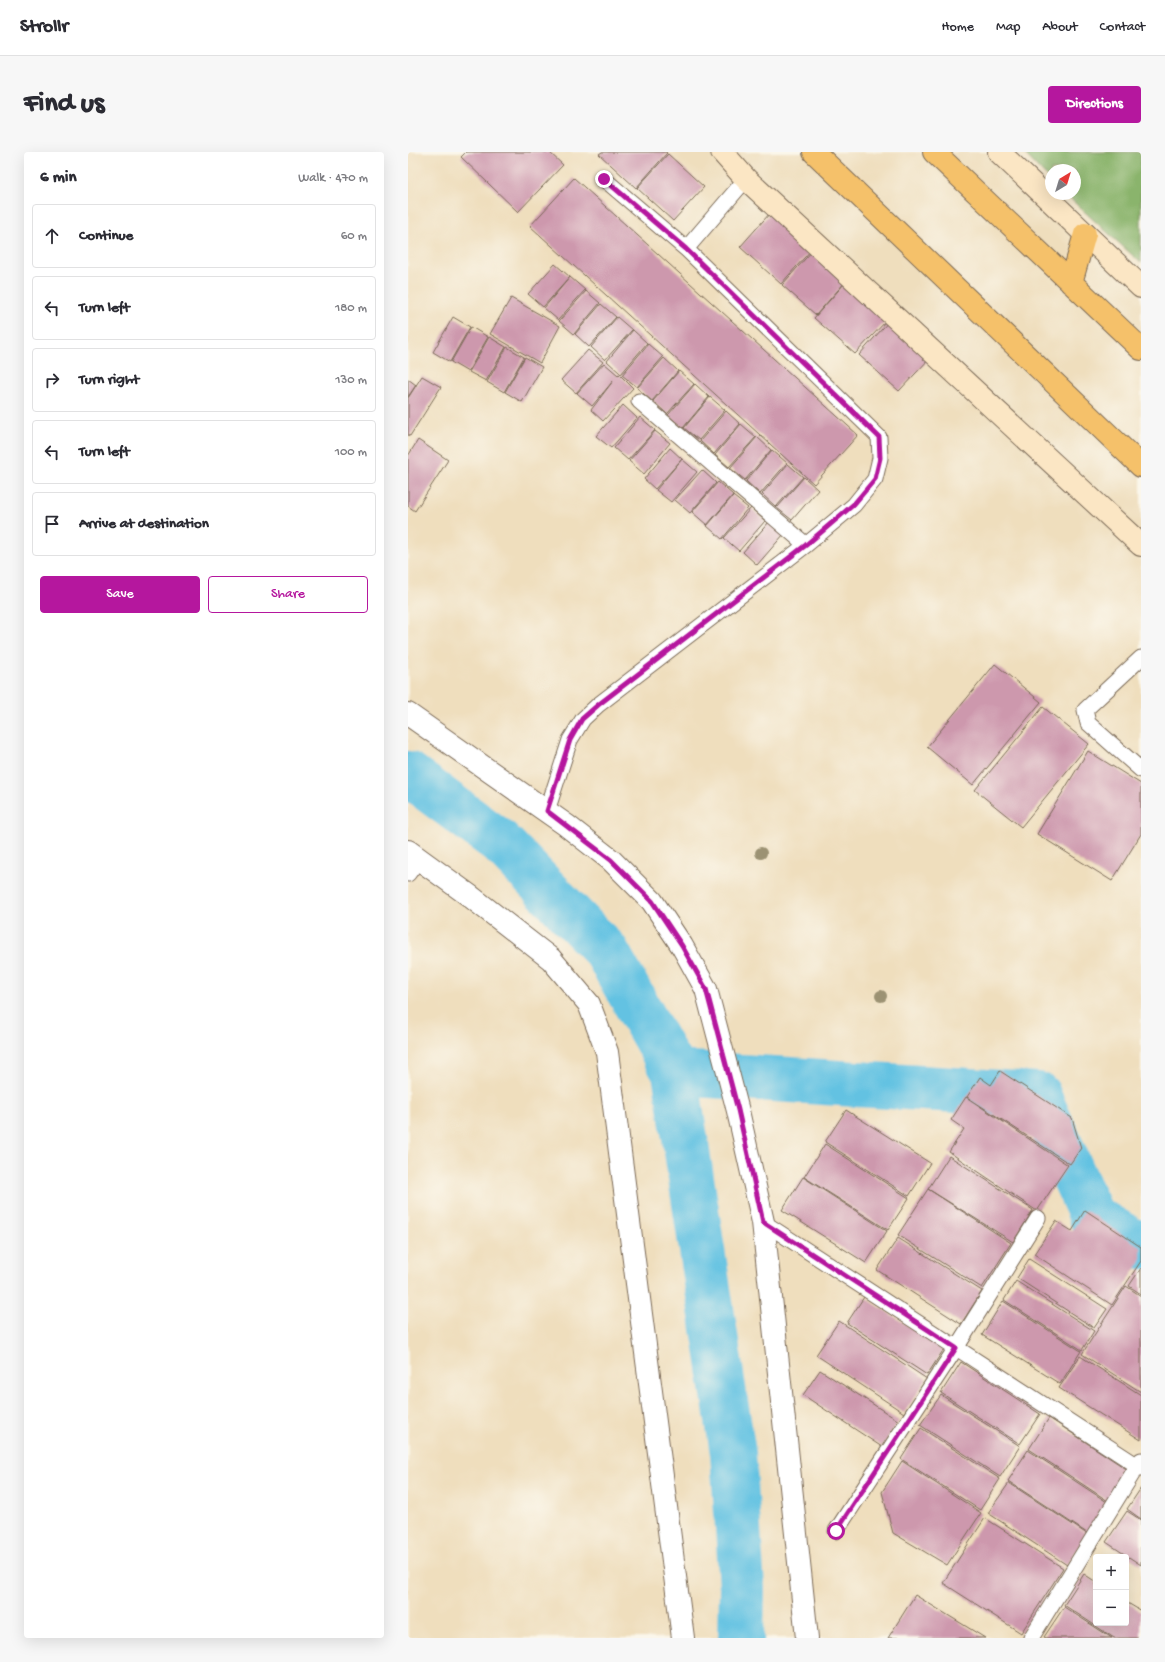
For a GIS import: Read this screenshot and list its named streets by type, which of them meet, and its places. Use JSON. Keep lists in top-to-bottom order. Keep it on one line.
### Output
{"north":"top right","page":{"header":"Strollr","nav":["Home","Map","About","Contact"],"buttons":["Directions",["Save","Share"]],"title":"Find us","heading":["6 min","Walk · 470 m"],"list":[["Continue","60 m"],["Turn left","180 m"],["Turn right","130 m"],["Turn left","100 m"],"Arrive at destination"],"map_buttons":["+","−"]}}
